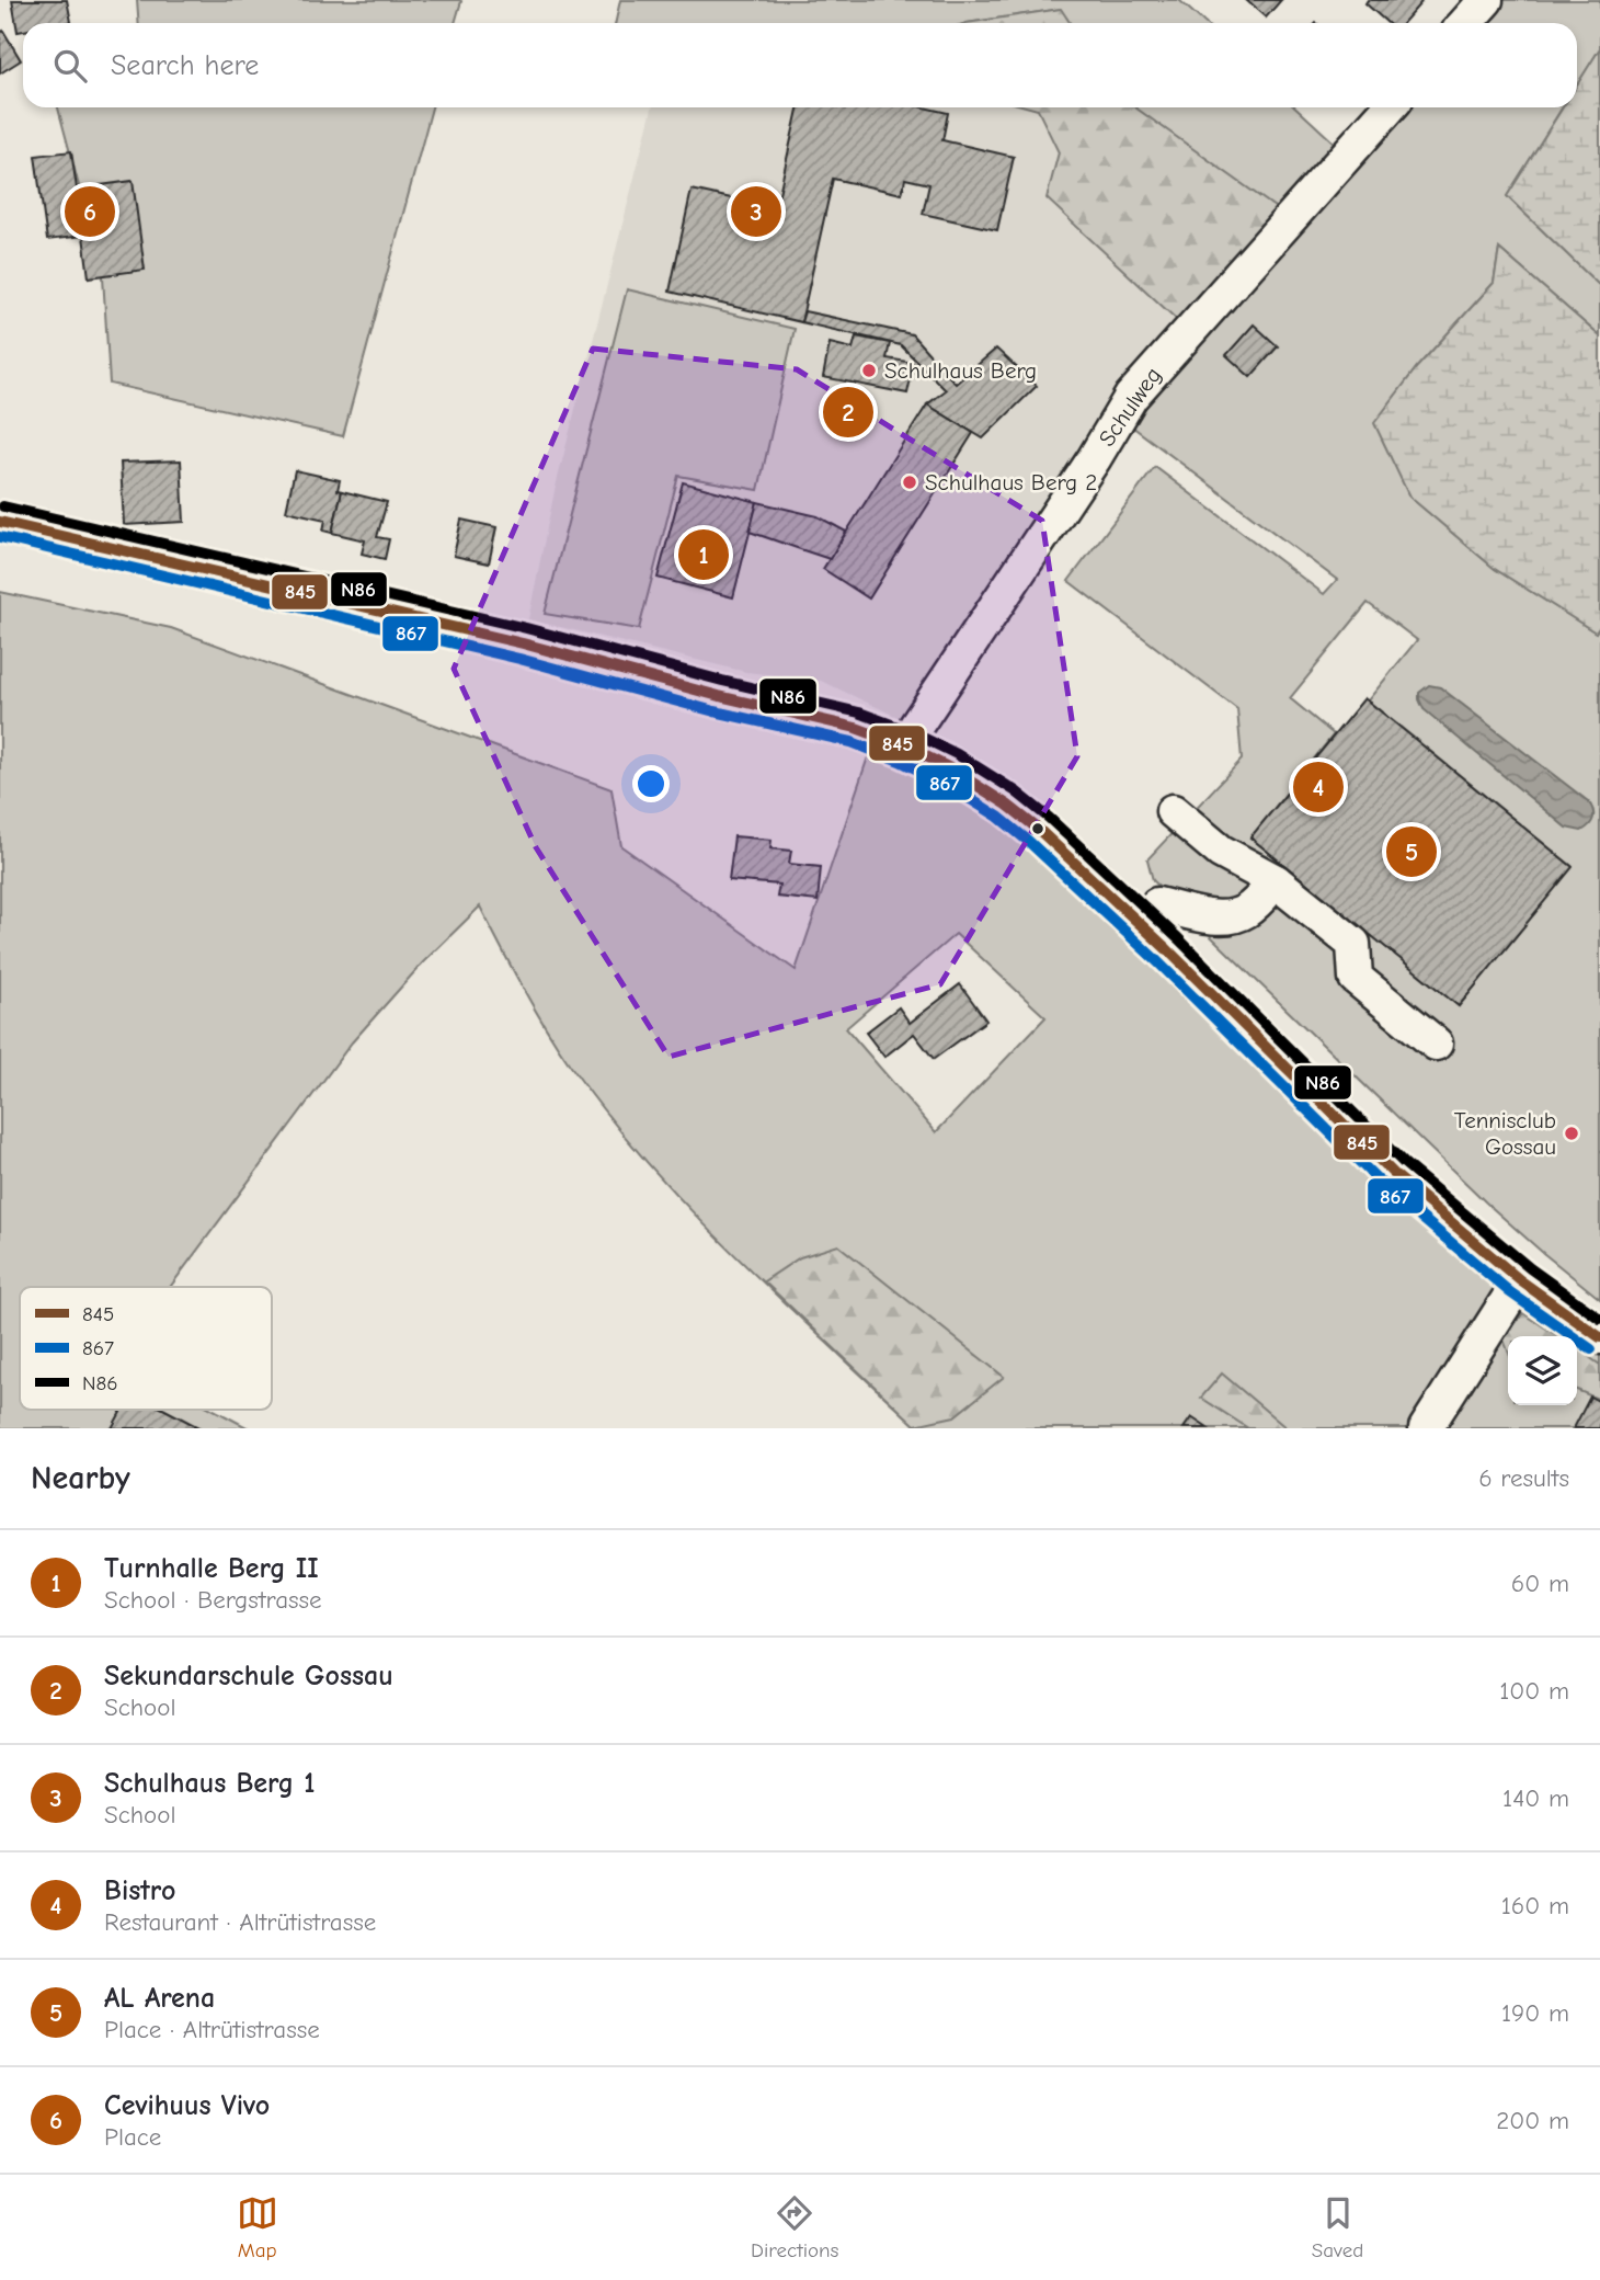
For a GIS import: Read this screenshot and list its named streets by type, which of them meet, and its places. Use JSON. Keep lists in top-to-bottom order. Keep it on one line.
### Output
{"streets":{"street":["Schulweg"]},"places":["Schulhaus Berg","Schulhaus Berg 2","Tennisclub Gossau"],"lines":["transit line N86","transit line 845","transit line 867"],"legend":["845","867","N86"],"page":{"search":"Search here","pins":["3","6","2","1","4","5"],"heading":["Nearby","6 results"],"list":[{"mark":"1","name":"Turnhalle Berg II","note":"School · Bergstrasse","value":"60 m"},{"mark":"2","name":"Sekundarschule Gossau","note":"School","value":"100 m"},{"mark":"3","name":"Schulhaus Berg 1","note":"School","value":"140 m"},{"mark":"4","name":"Bistro","note":"Restaurant · Altrütistrasse","value":"160 m"},{"mark":"5","name":"AL Arena","note":"Place · Altrütistrasse","value":"190 m"},{"mark":"6","name":"Cevihuus Vivo","note":"Place","value":"200 m"}],"nav":["Map","Directions","Saved"]}}
